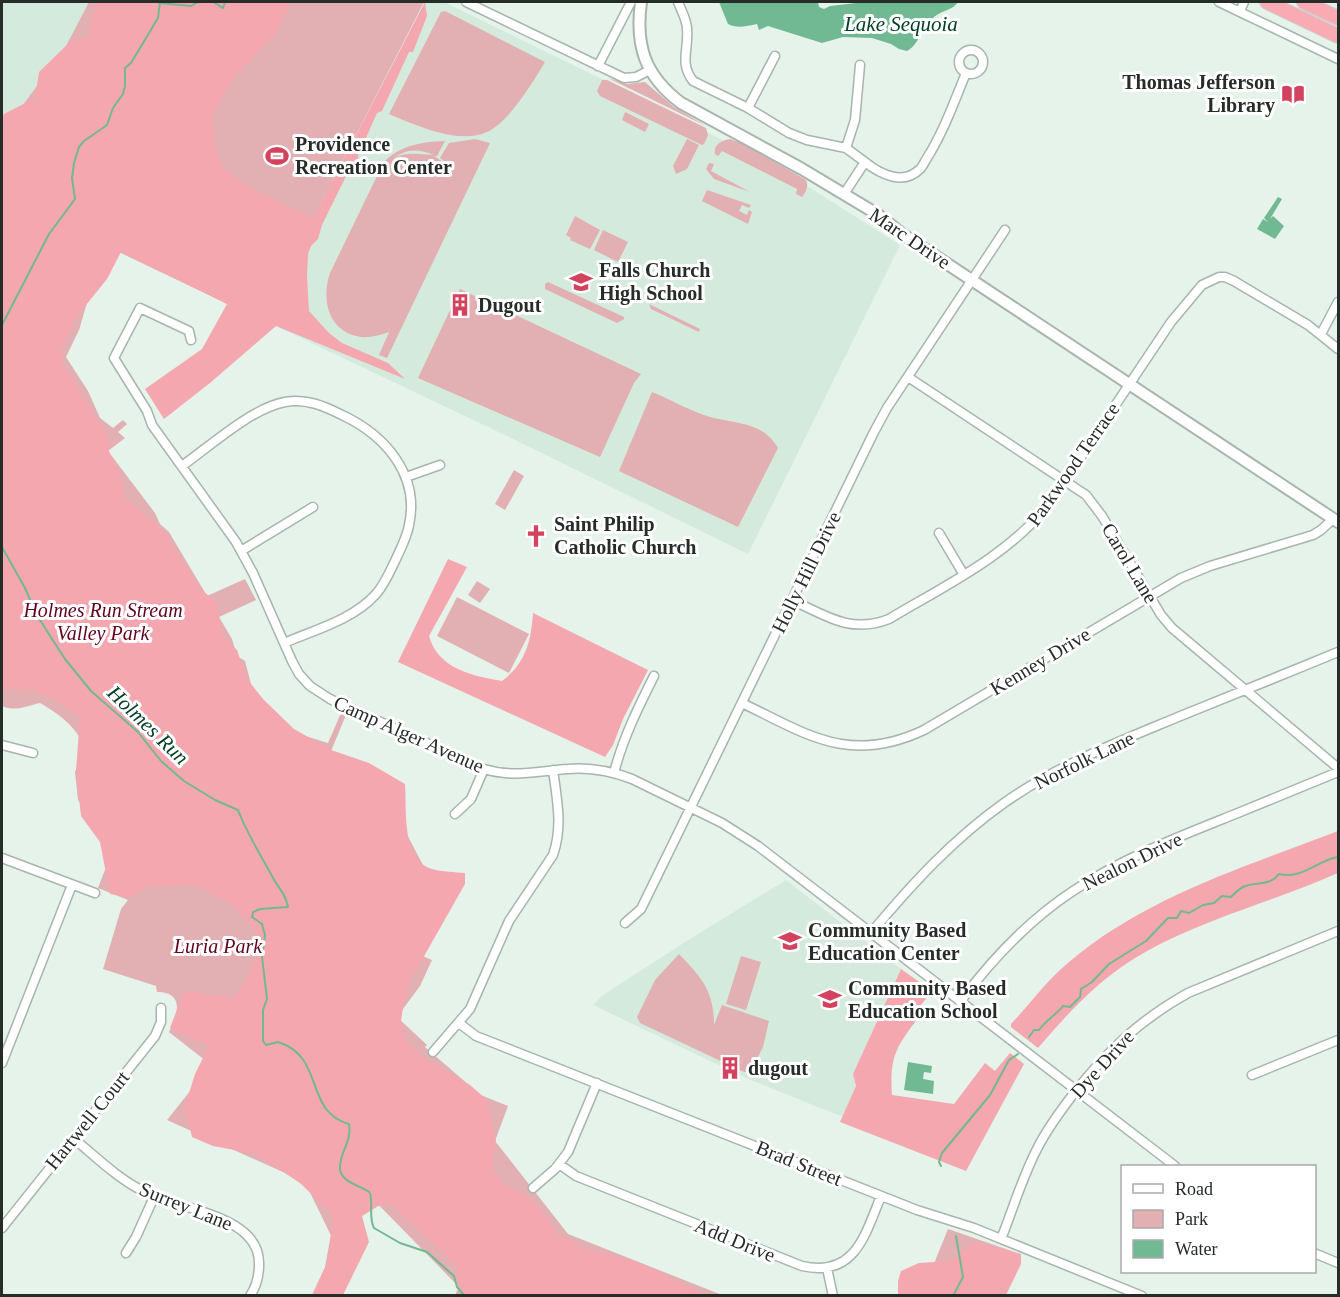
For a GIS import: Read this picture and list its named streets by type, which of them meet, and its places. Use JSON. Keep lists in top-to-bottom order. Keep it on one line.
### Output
{"streets":{"street":["Marc Drive","Parkwood Terrace","Carol Lane","Holly Hill Drive","Kenney Drive","Camp Alger Avenue","Norfolk Lane","Nealon Drive","Dye Drive","Hartwell Court","Brad Street","Surrey Lane","Add Drive"]},"crossings":[["Marc Drive","Parkwood Terrace"],["Marc Drive","Holly Hill Drive"],["Marc Drive","Kenney Drive"],["Parkwood Terrace","Carol Lane"],["Parkwood Terrace","Holly Hill Drive"],["Carol Lane","Holly Hill Drive"],["Carol Lane","Kenney Drive"],["Carol Lane","Norfolk Lane"],["Holly Hill Drive","Kenney Drive"],["Holly Hill Drive","Camp Alger Avenue"],["Camp Alger Avenue","Norfolk Lane"],["Camp Alger Avenue","Nealon Drive"],["Camp Alger Avenue","Dye Drive"],["Dye Drive","Brad Street"],["Hartwell Court","Surrey Lane"]],"water":["Lake Sequoia","Holmes Run"],"parks":["Holmes Run Stream Valley Park","Luria Park"],"places":{"library":["Thomas Jefferson Library"],"sports":["Providence Recreation Center"],"school or university":["Falls Church High School","Community Based Education Center","Community Based Education School"],"building":["Dugout","dugout"],"church":["Saint Philip Catholic Church"]},"legend":["Road","Park","Water"]}
